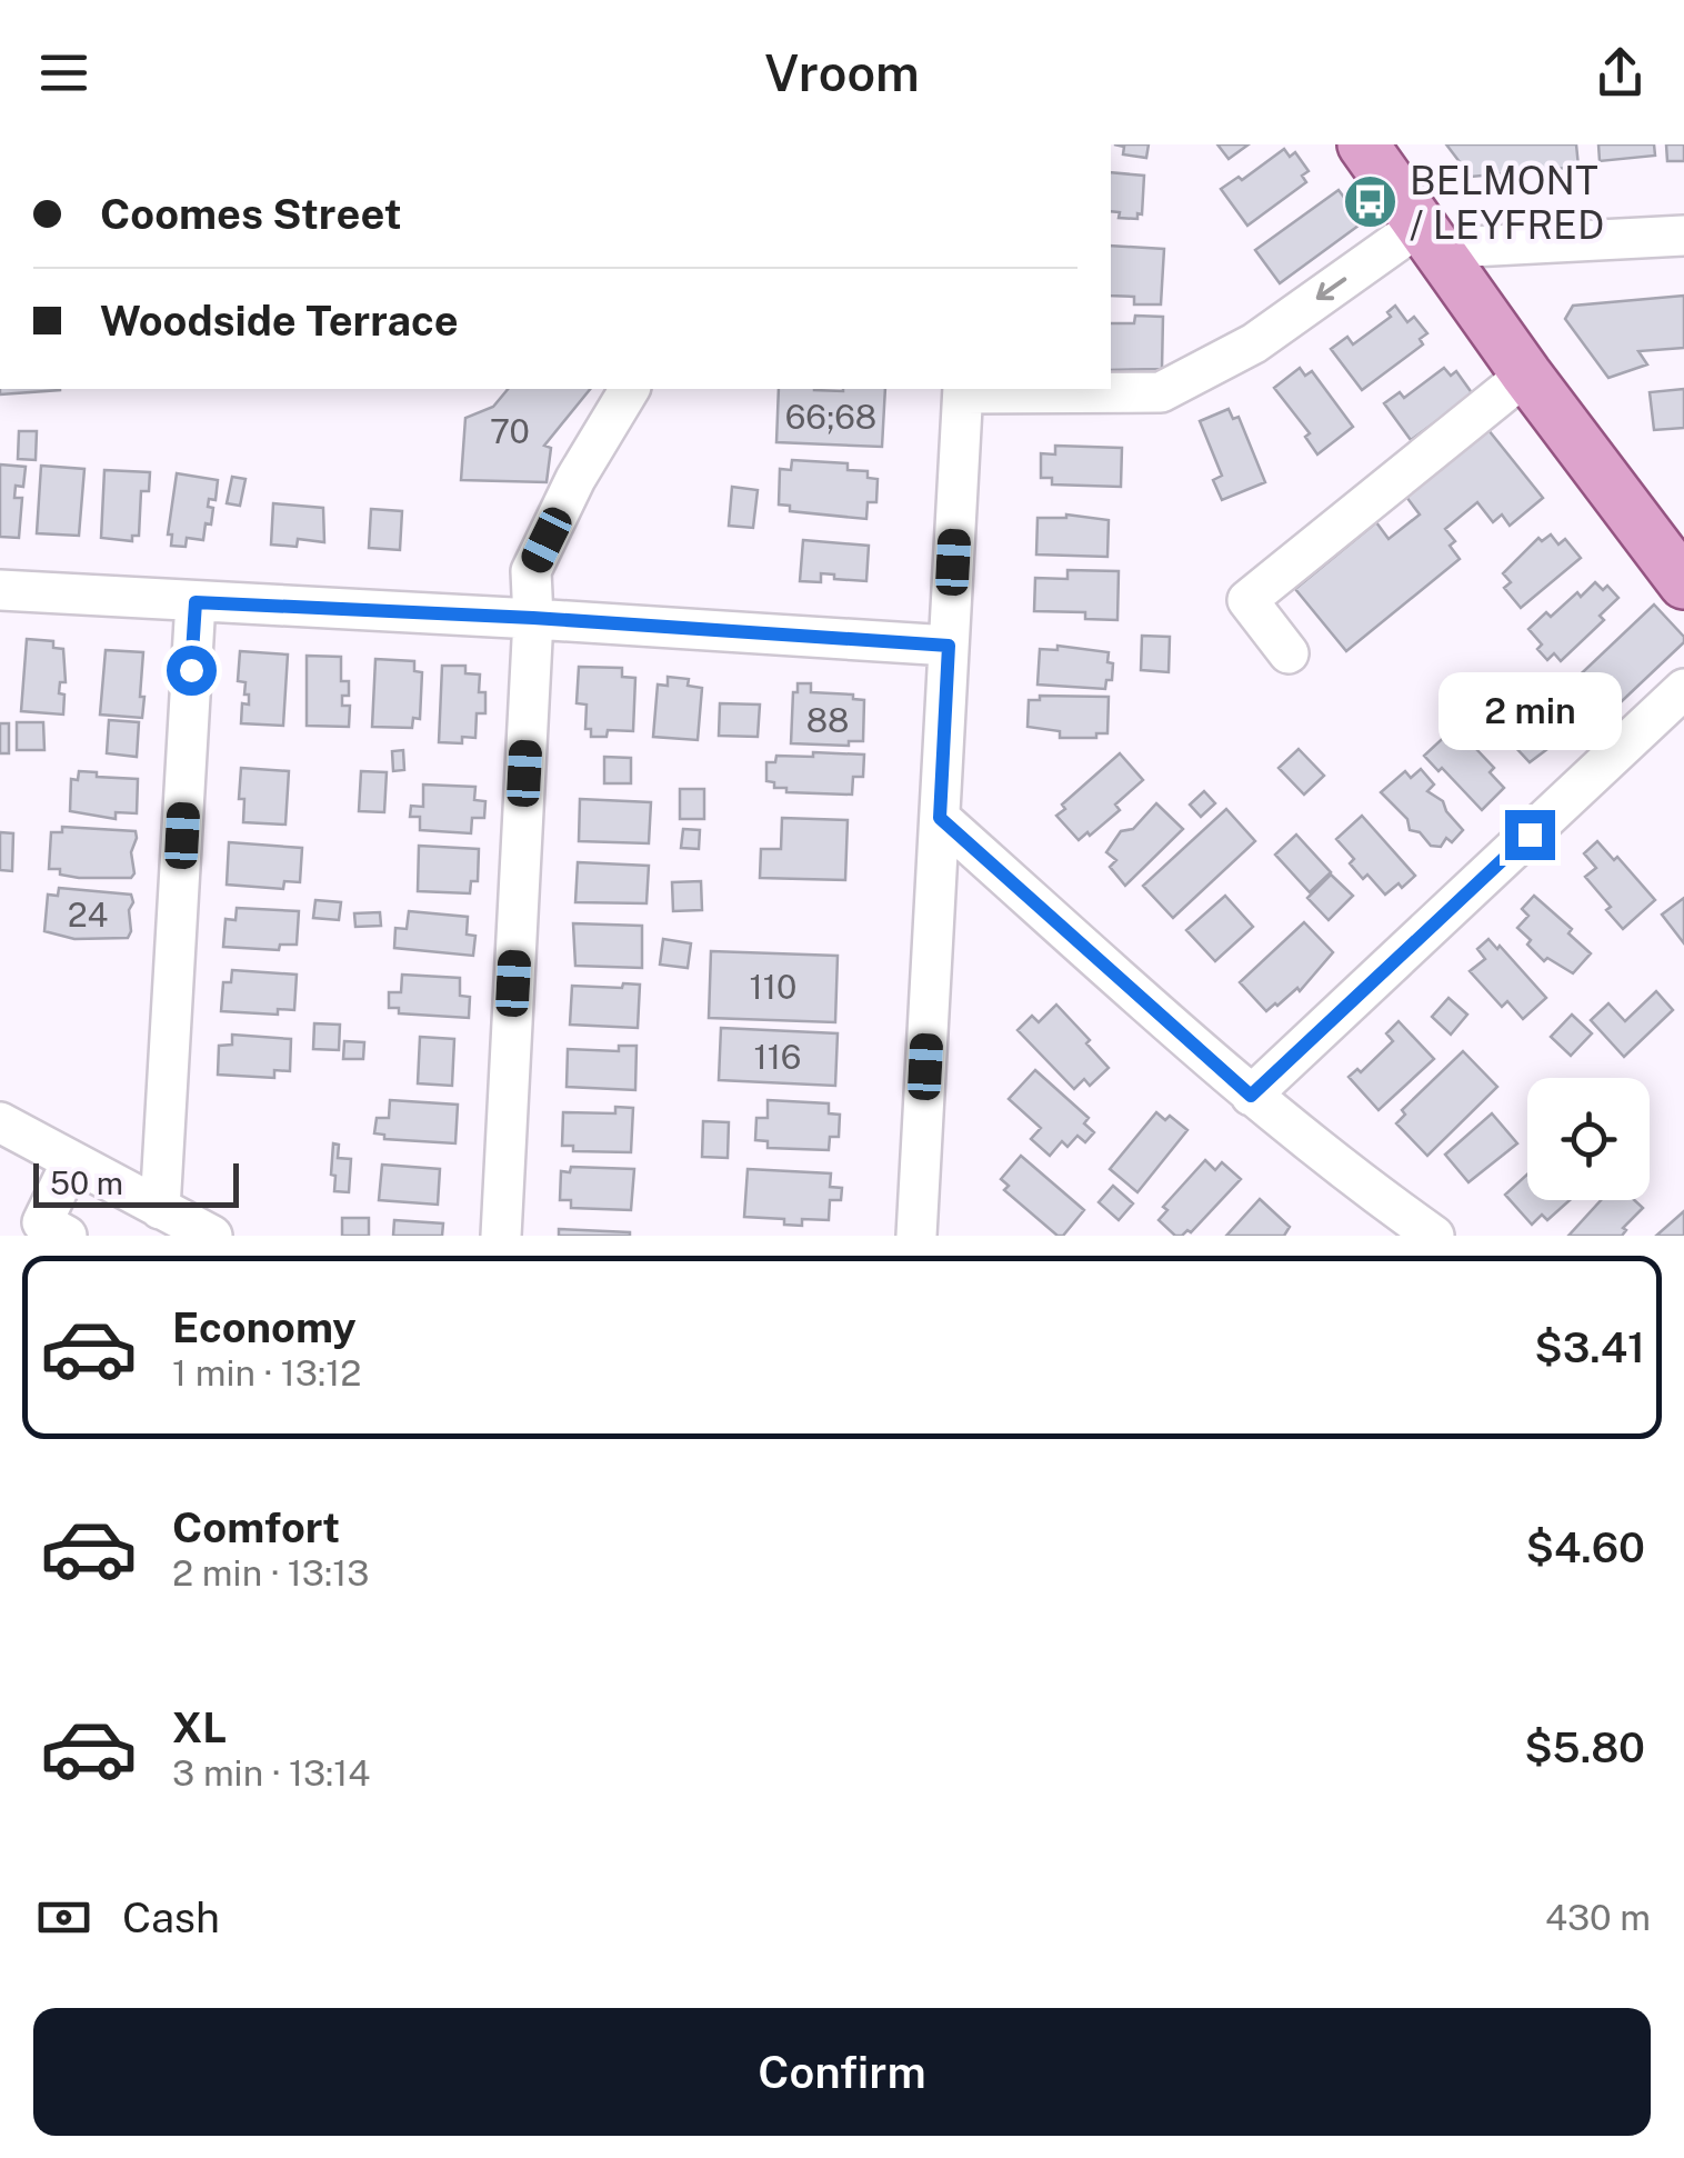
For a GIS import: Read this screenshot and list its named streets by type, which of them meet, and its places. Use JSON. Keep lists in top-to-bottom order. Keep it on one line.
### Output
{"places":{"bus stop":["BELMONT / LEYFRED"]},"house_numbers":["66;68","70","88","24","110","116"],"scale_bar":"50 m","page":{"header":"Vroom","banner":["Coomes Street","Woodside Terrace"],"bubble":"2 min","scale":"50 m","list":[{"name":"Economy","note":"1 min · 13:12","value":"$3.41"},{"name":"Comfort","note":"2 min · 13:13","value":"$4.60"},{"name":"XL","note":"3 min · 13:14","value":"$5.80"}],"pay":["Cash","430 m"],"buttons":"Confirm"}}
